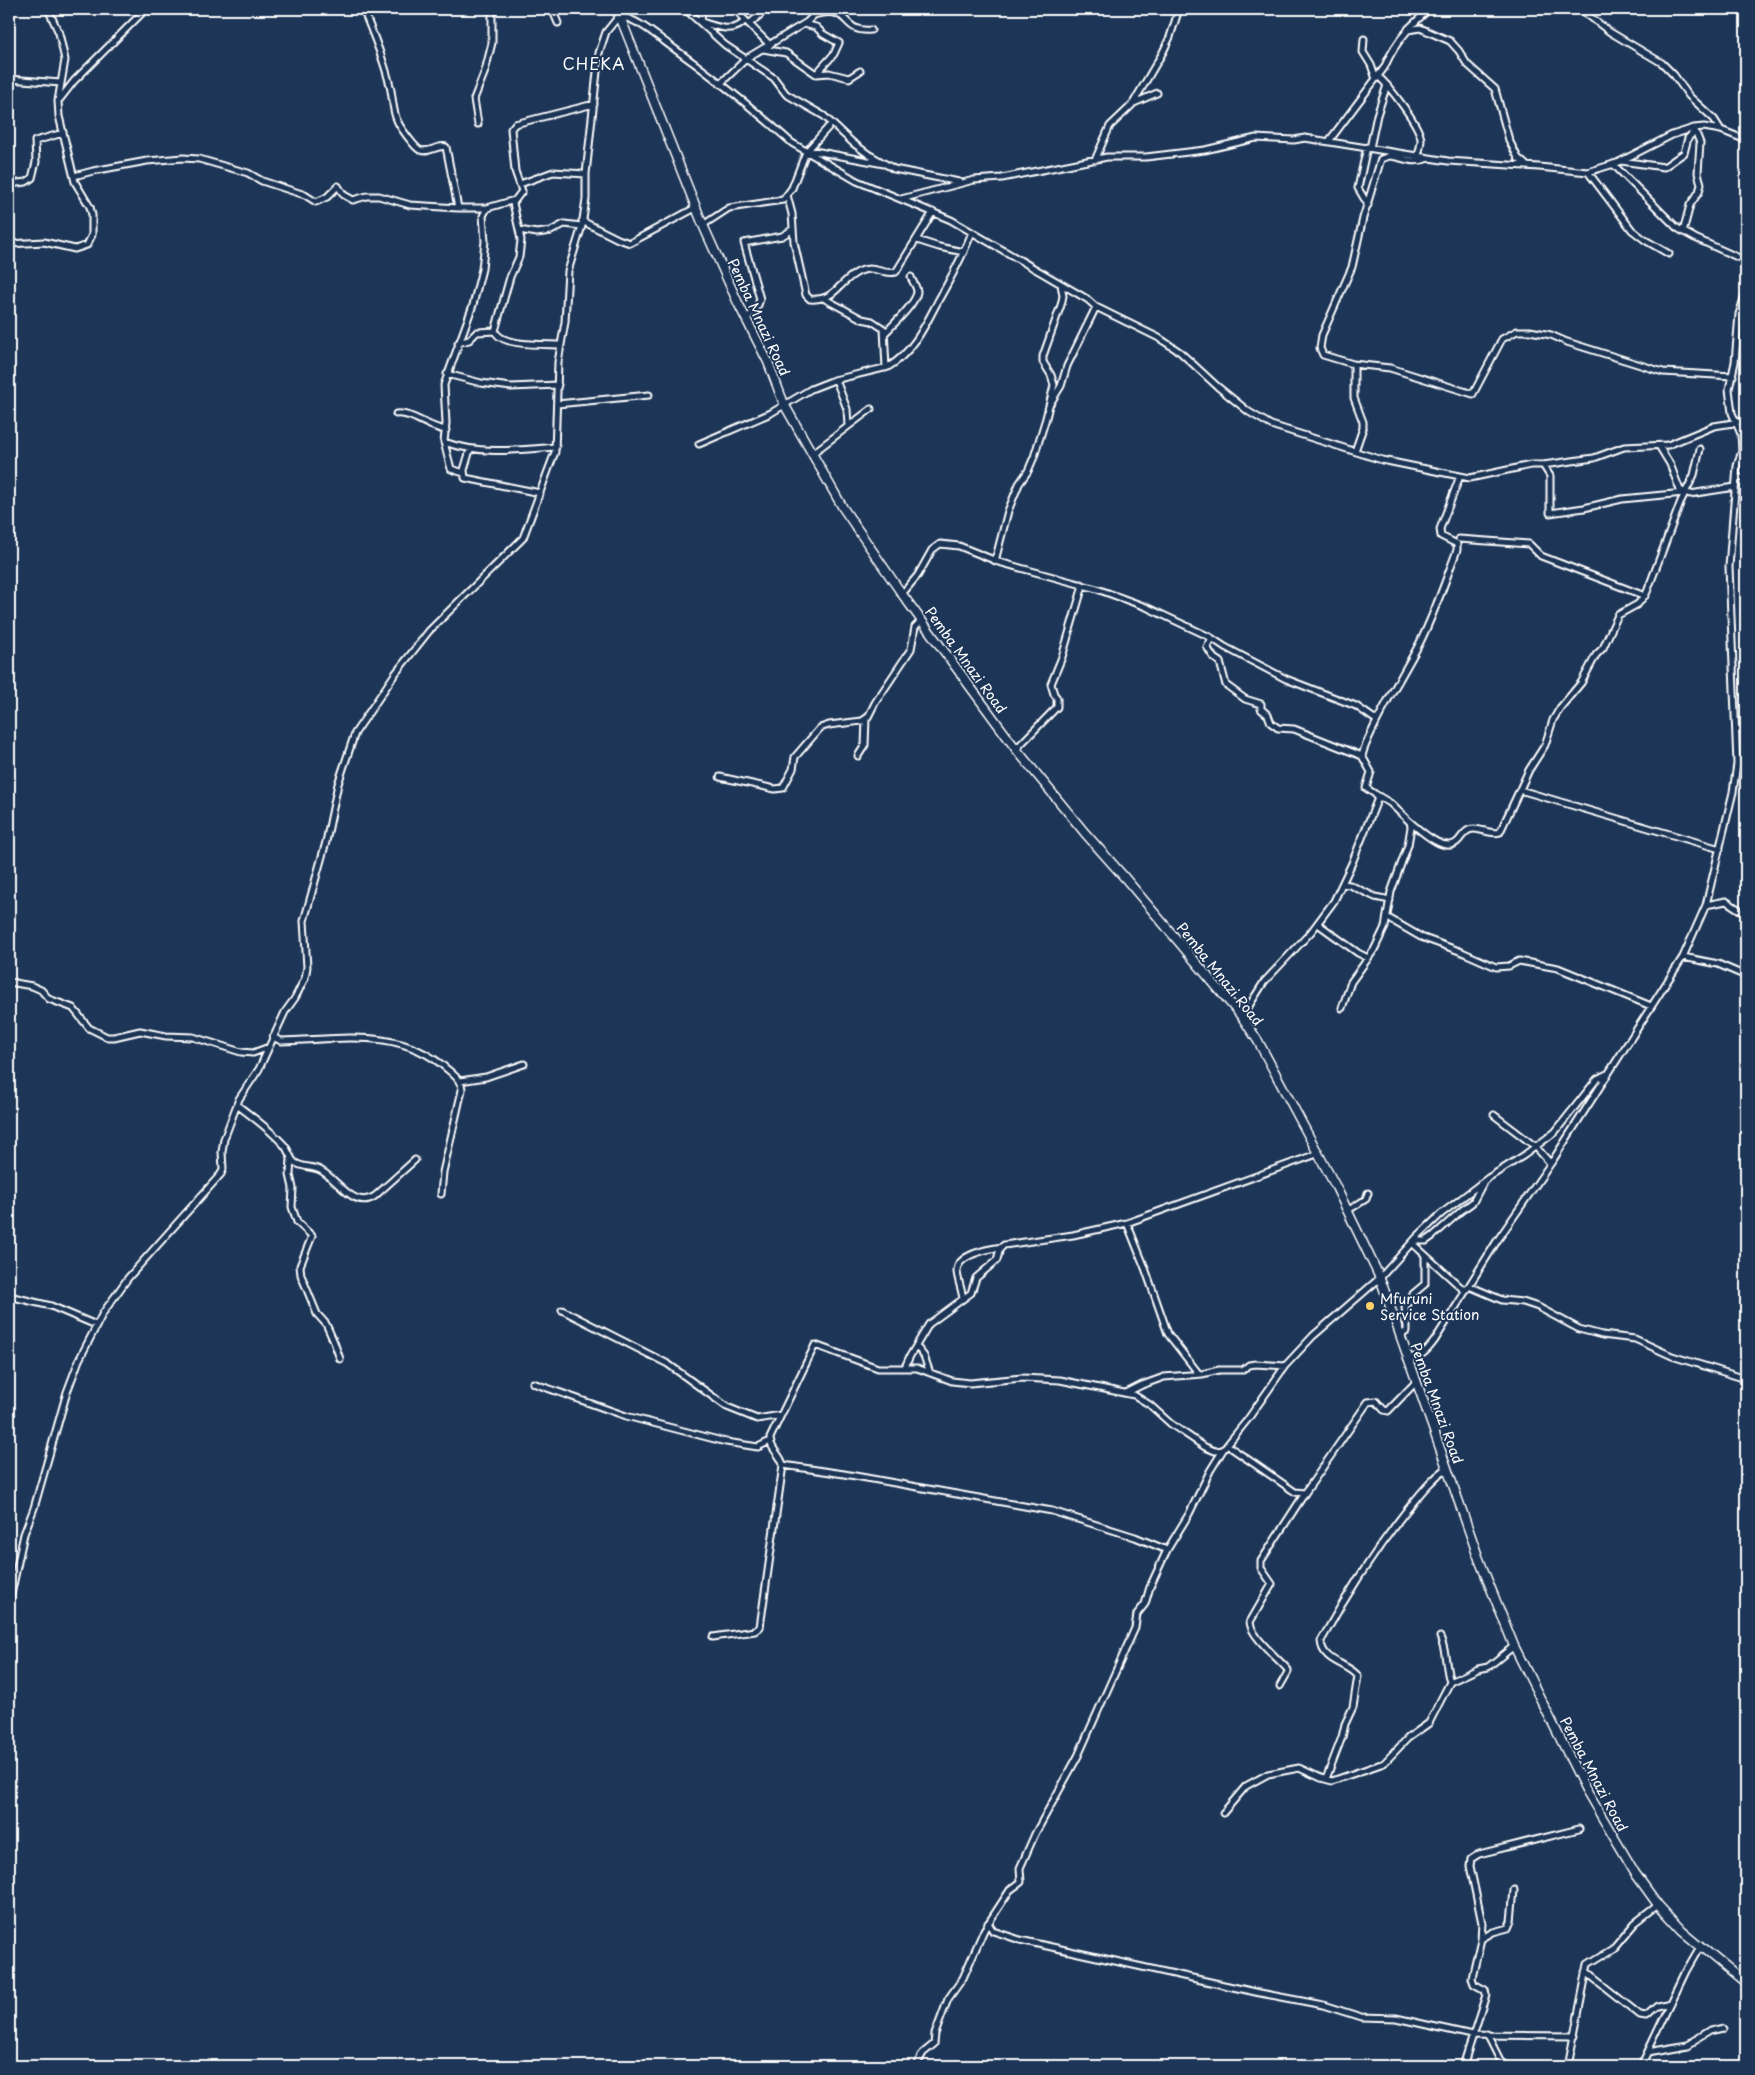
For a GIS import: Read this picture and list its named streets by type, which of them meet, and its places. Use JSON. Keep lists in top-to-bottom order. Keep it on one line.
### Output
{"streets":{"main road":["Pemba Mnazi Road"]},"districts":["CHEKA"],"places":["Mfuruni Service Station"]}
